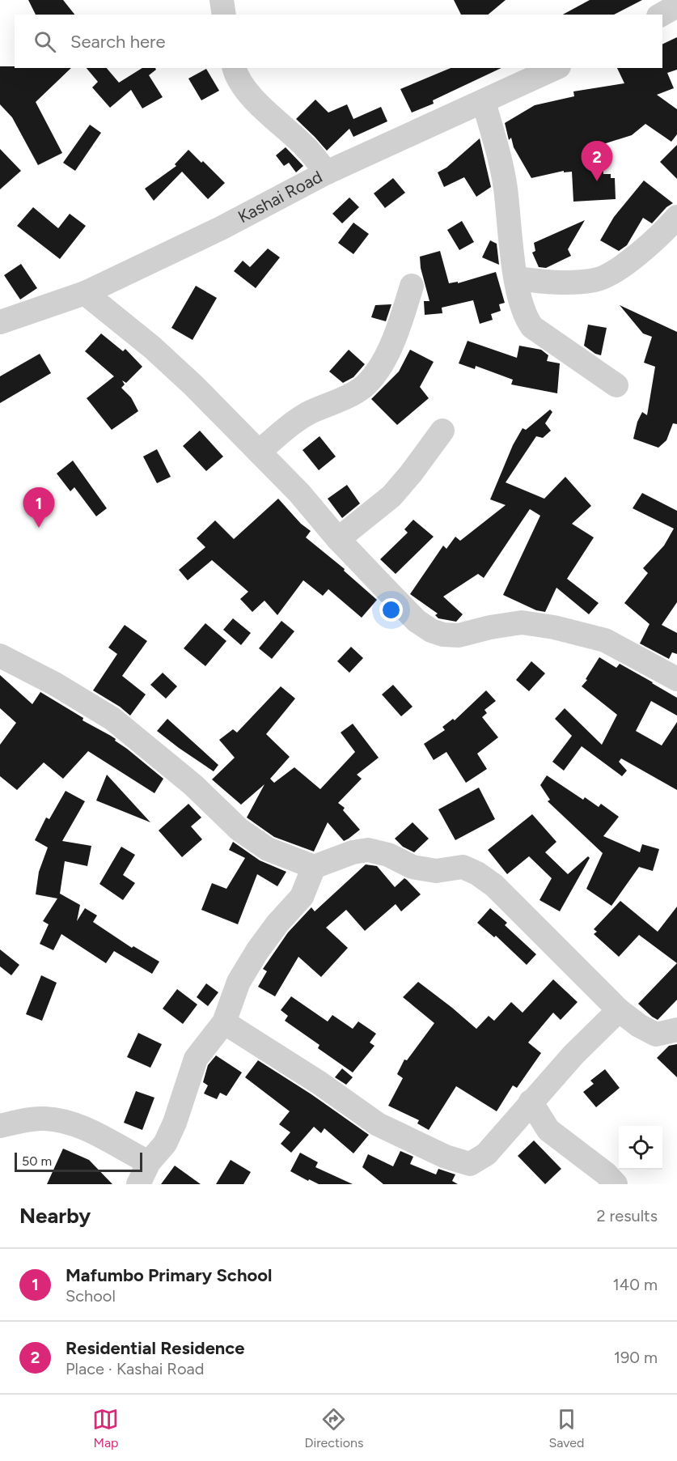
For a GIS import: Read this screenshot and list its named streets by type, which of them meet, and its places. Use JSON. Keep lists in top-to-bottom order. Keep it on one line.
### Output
{"streets":{"street":["Kashai Road"]},"scale_bar":"50 m","page":{"search":"Search here","pins":["2","1"],"scale":"50 m","heading":["Nearby","2 results"],"list":[{"mark":"1","name":"Mafumbo Primary School","note":"School","value":"140 m"},{"mark":"2","name":"Residential Residence","note":"Place · Kashai Road","value":"190 m"}],"nav":["Map","Directions","Saved"]}}
